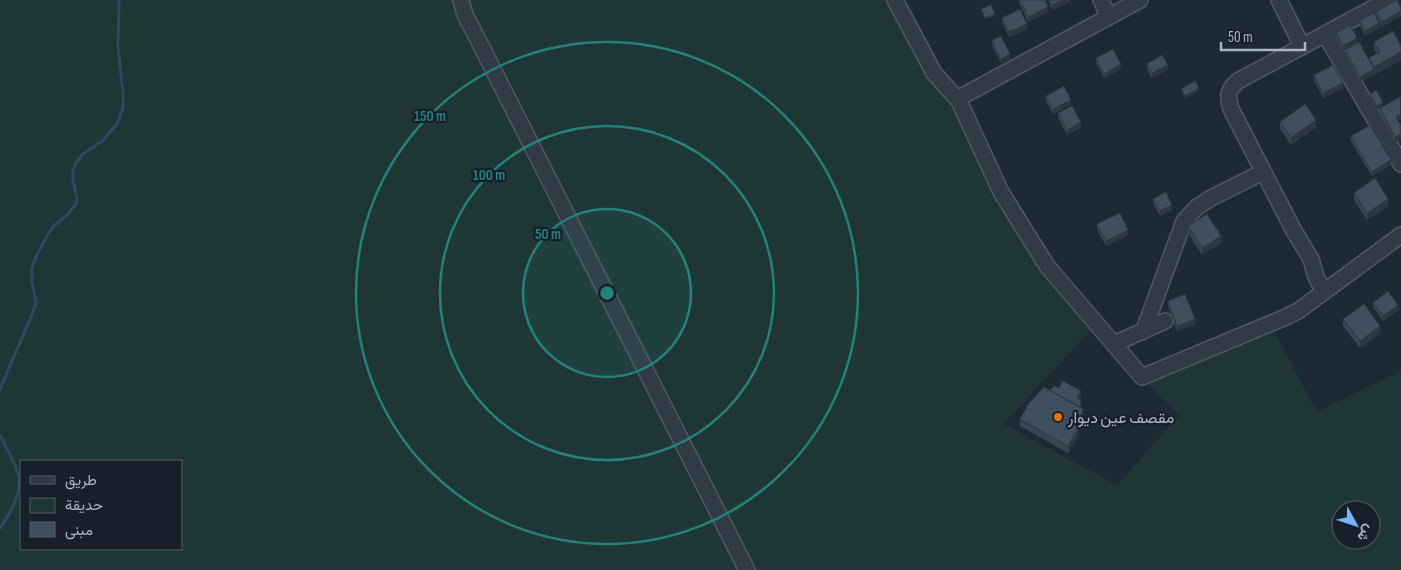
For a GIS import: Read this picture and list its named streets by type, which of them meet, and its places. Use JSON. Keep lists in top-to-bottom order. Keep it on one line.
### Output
{"places":["مقصف عين ديوار"],"legend":["طريق","حديقة","مبنى"],"scale_bar":"50 m","north":"bottom right","rings":["150 m","100 m","50 m"]}
